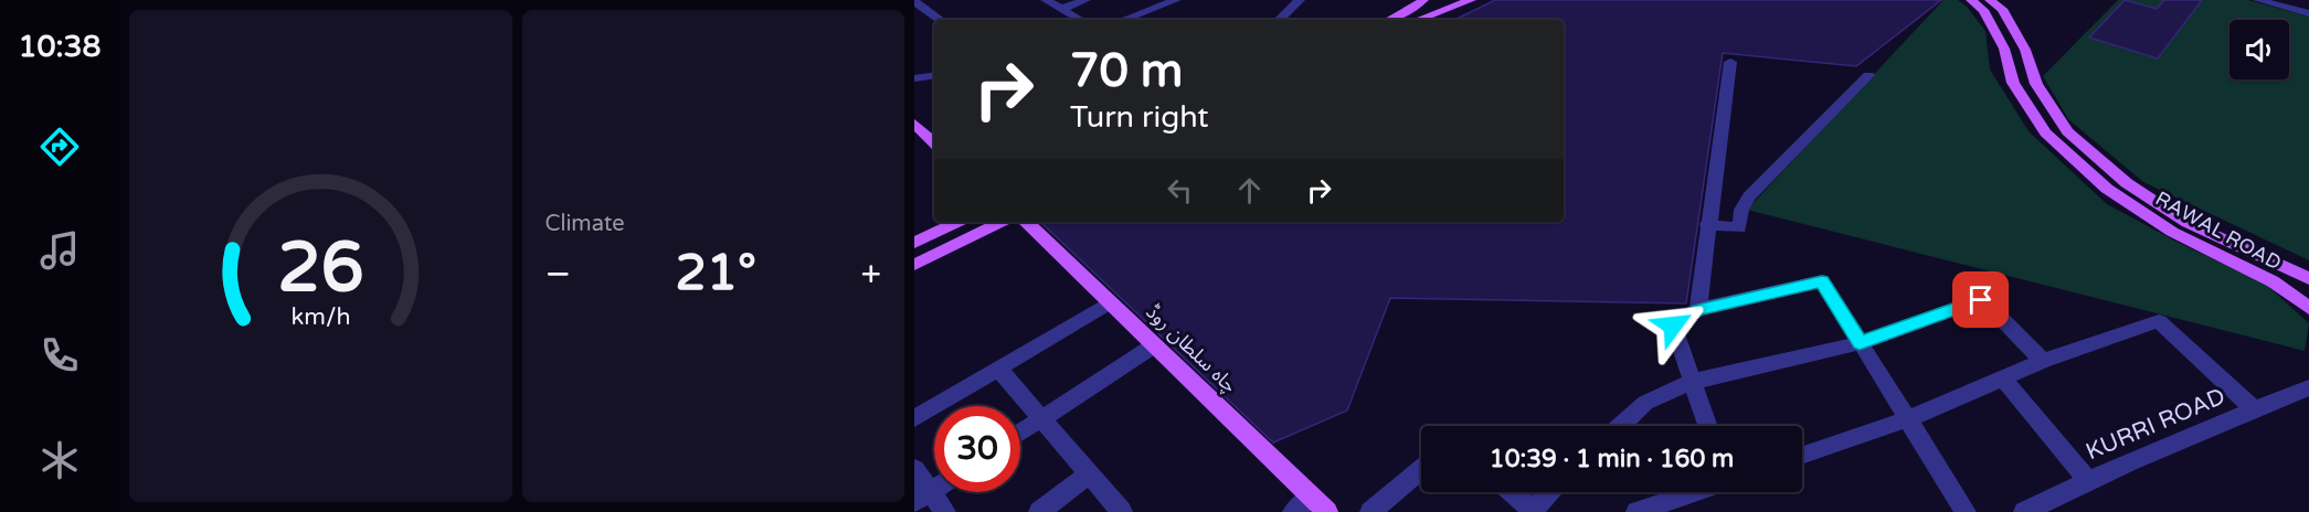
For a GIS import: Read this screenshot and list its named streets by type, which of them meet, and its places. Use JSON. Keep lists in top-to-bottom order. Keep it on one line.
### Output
{"streets":{"main road":["RAWAL ROAD","چاہ سلطان روڈ"],"street":["KURRI ROAD"]},"page":{"tabs":"10:38","tile":"Climate","turn":["70 m","Turn right"],"heat":["−","21°","+"],"limit":"30","trip":"10:39 · 1 min · 160 m","gauge":["26","km/h"]}}
